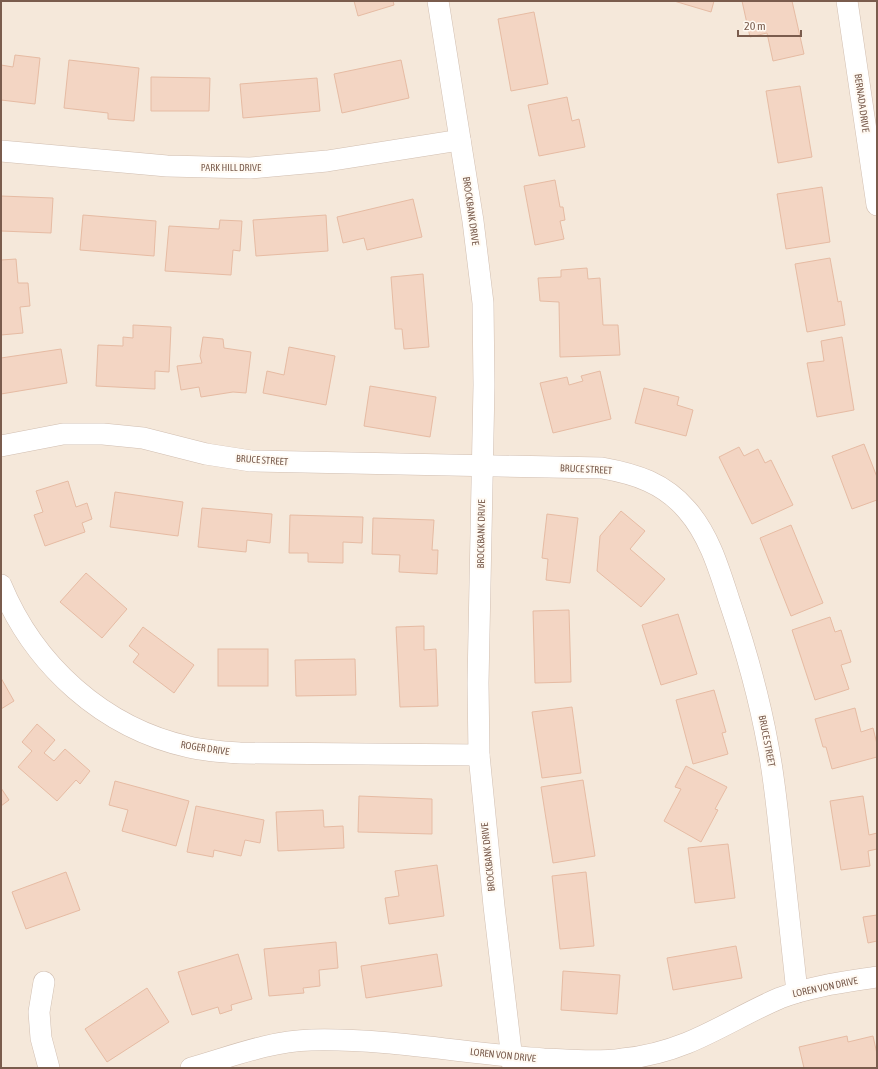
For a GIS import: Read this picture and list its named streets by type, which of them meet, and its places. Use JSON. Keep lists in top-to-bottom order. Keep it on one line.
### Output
{"streets":{"street":["BERNADA DRIVE","PARK HILL DRIVE","BROCKBANK DRIVE","BRUCE STREET","ROGER DRIVE","LOREN VON DRIVE"]},"crossings":[["PARK HILL DRIVE","BROCKBANK DRIVE"],["BROCKBANK DRIVE","BRUCE STREET"],["BROCKBANK DRIVE","ROGER DRIVE"],["BROCKBANK DRIVE","LOREN VON DRIVE"],["BRUCE STREET","LOREN VON DRIVE"]],"scale_bar":"20 m"}
